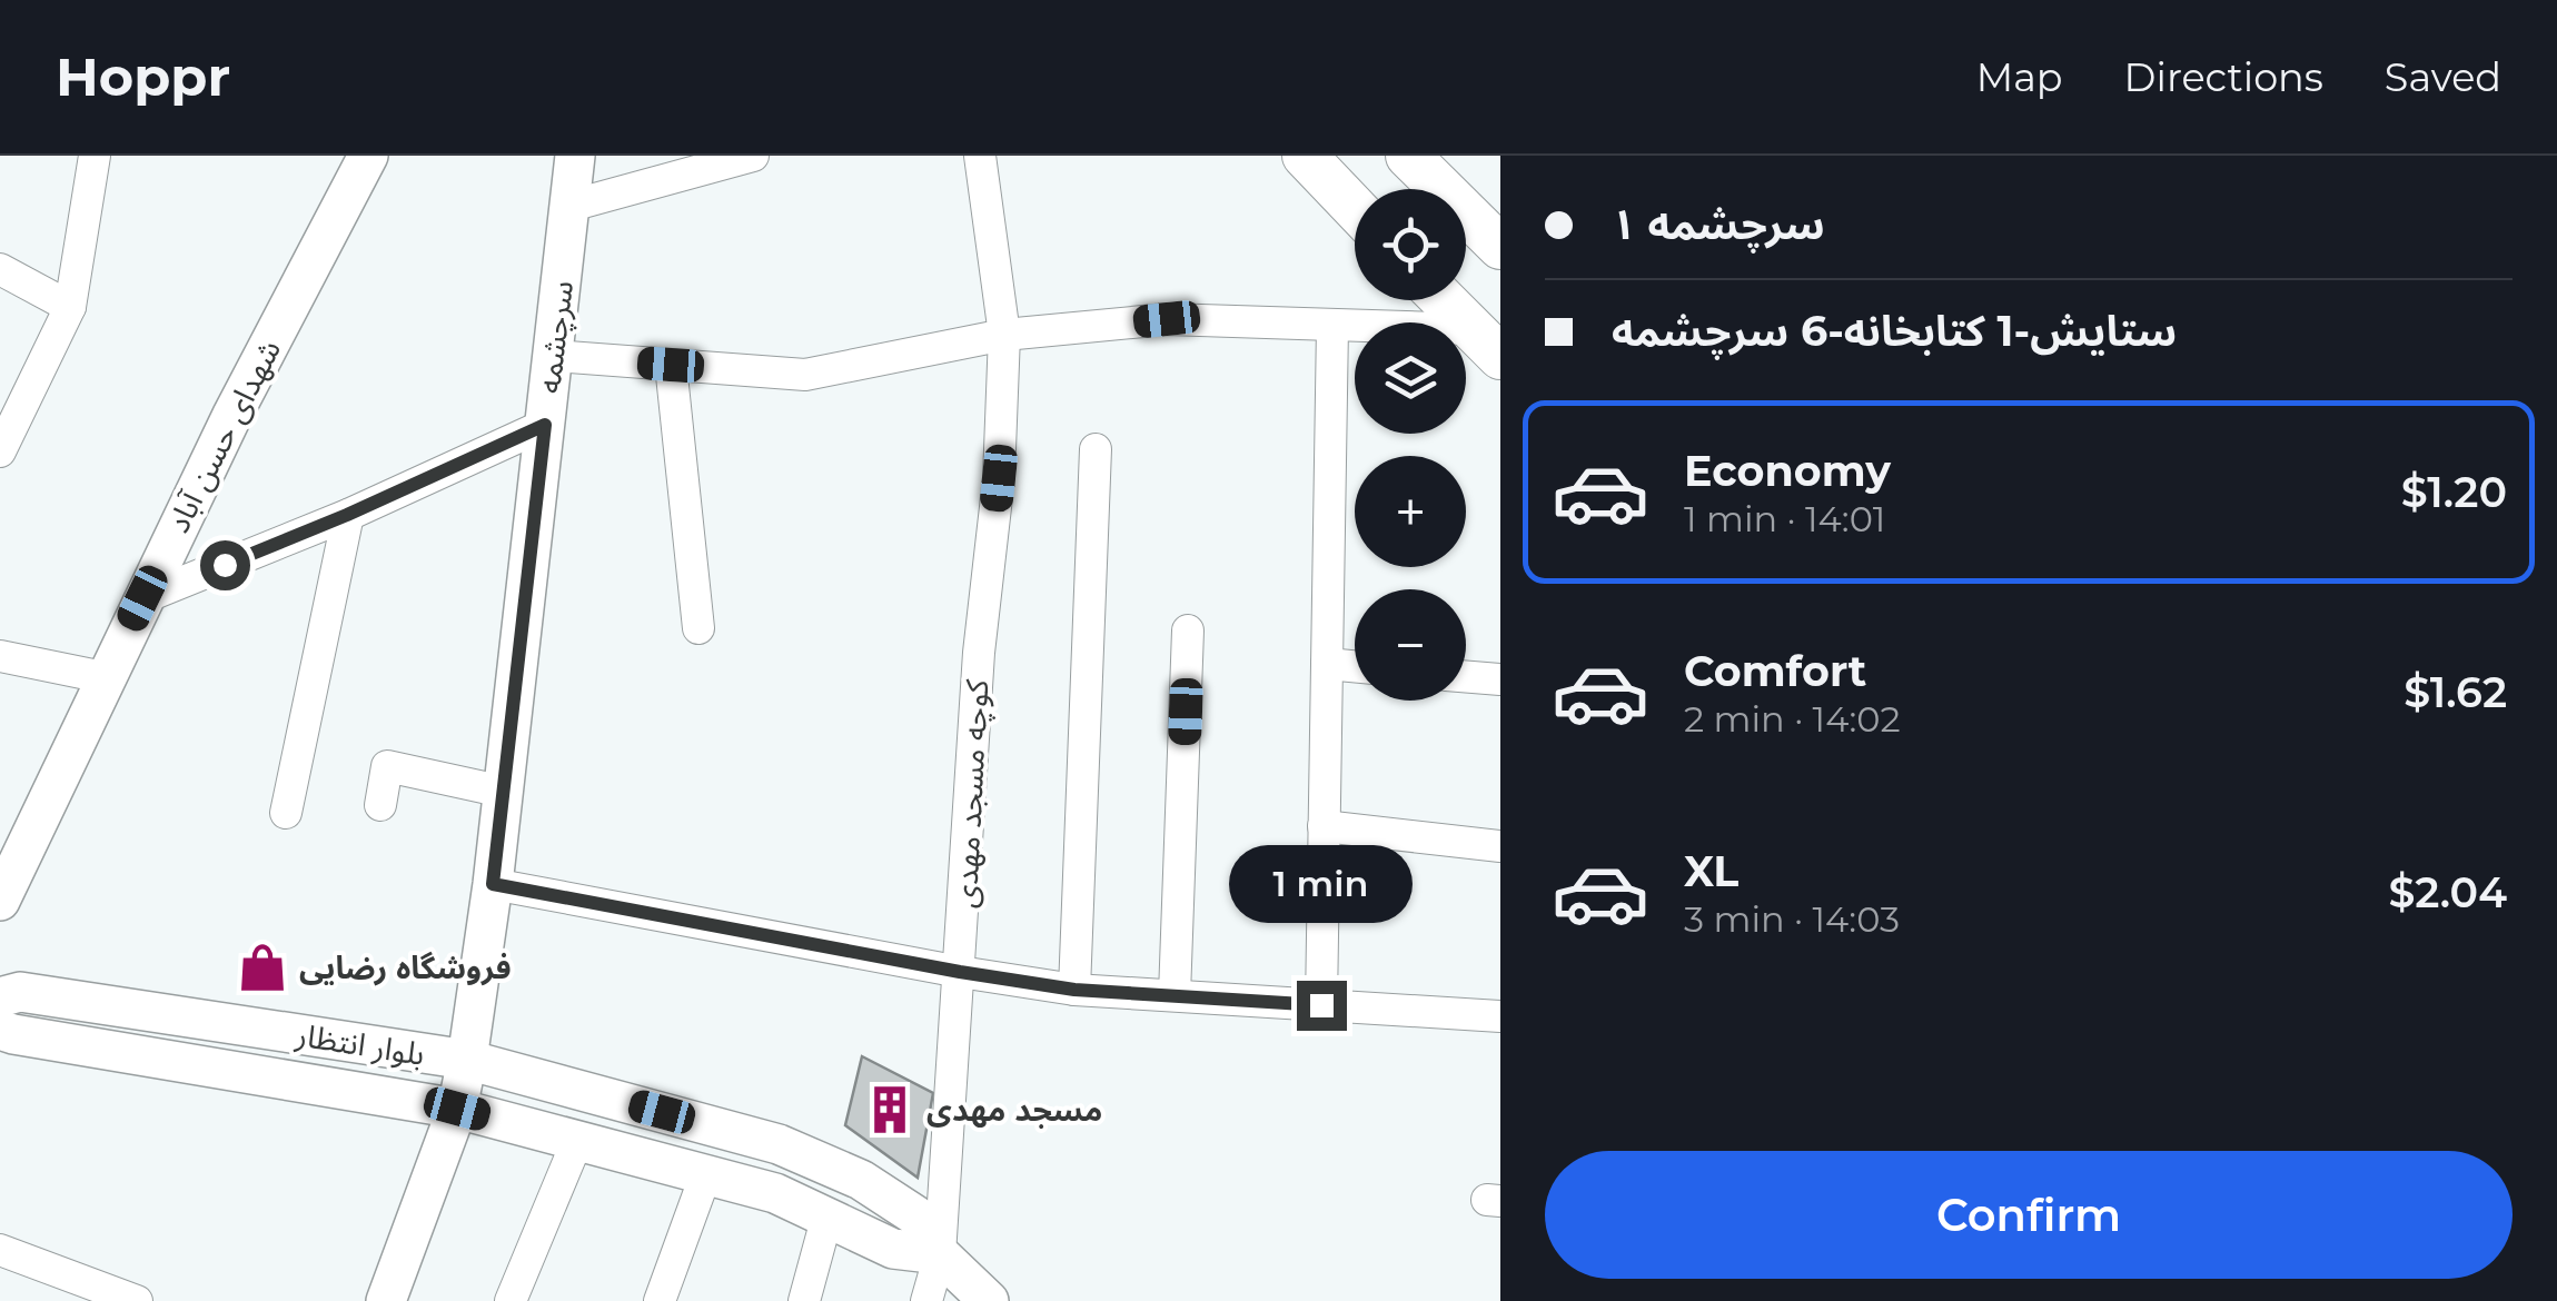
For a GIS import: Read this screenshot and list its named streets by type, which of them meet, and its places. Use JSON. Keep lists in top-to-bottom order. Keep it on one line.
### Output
{"streets":{"street":["سرچشمه","شهدای حسن آباد","کوچه مسجد مهدی","بلوار انتظار"]},"crossings":[["سرچشمه","بلوار انتظار"],["کوچه مسجد مهدی","بلوار انتظار"]],"places":{"shop":["فروشگاه رضایی"],"building":["مسجد مهدی"]},"page":{"header":"Hoppr","nav":["Map","Directions","Saved"],"banner":["سرچشمه ۱","ستایش-1 کتابخانه-6 سرچشمه"],"map_buttons":["+","−"],"list":[{"name":"Economy","note":"1 min · 14:01","value":"$1.20"},{"name":"Comfort","note":"2 min · 14:02","value":"$1.62"},{"name":"XL","note":"3 min · 14:03","value":"$2.04"}],"bubble":"1 min","buttons":"Confirm"}}
